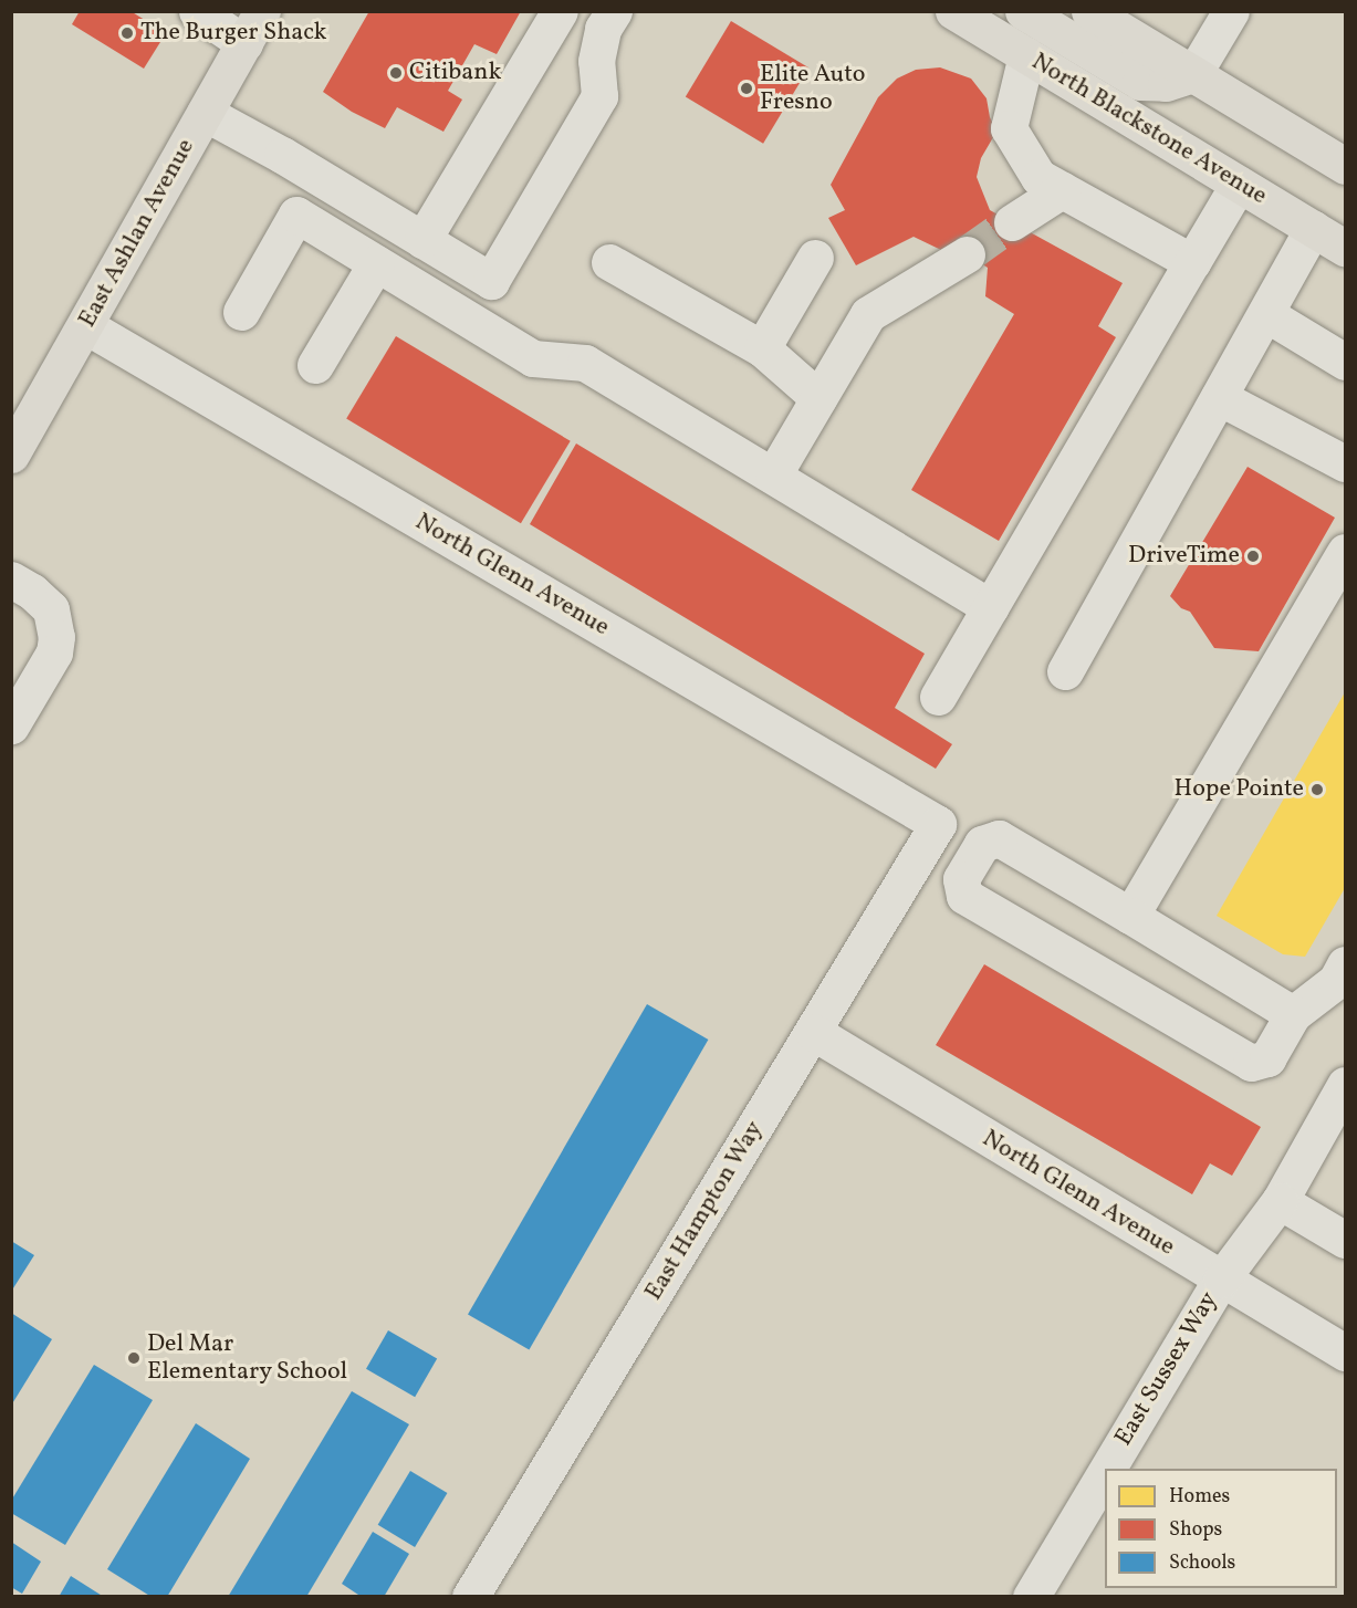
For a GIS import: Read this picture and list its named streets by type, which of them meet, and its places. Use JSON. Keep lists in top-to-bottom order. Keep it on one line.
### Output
{"streets":{"main road":["North Blackstone Avenue","East Ashlan Avenue"],"street":["North Glenn Avenue","East Hampton Way","East Sussex Way"]},"crossings":[["East Ashlan Avenue","North Glenn Avenue"],["North Glenn Avenue","East Hampton Way"],["North Glenn Avenue","East Sussex Way"]],"places":["The Burger Shack","Citibank","Elite Auto Fresno","DriveTime","Hope Pointe","Del Mar Elementary School"],"legend":["Homes","Shops","Schools"]}
